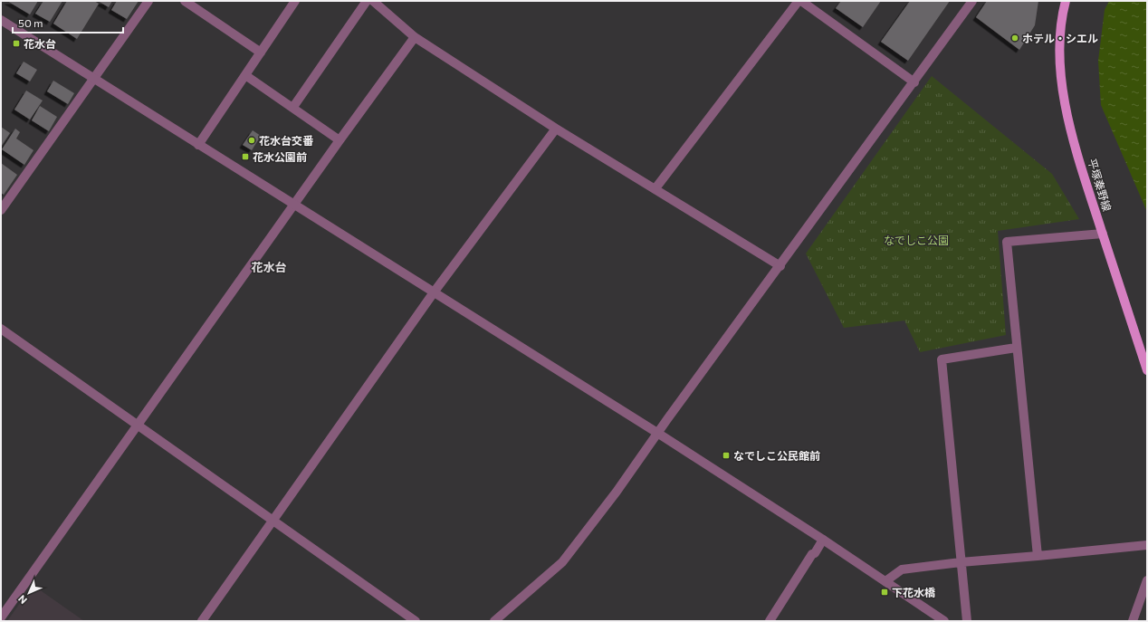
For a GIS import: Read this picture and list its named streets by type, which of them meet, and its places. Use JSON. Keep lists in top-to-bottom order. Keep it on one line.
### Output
{"streets":{"main road":["平塚秦野線"]},"districts":["花水台"],"parks":["なでしこ公園"],"places":{"other":["ホテル・シエル","花水台交番"],"transit":["花水台","花水公園前","なでしこ公民館前","下花水橋"]},"scale_bar":"50 m","north":"bottom left"}
